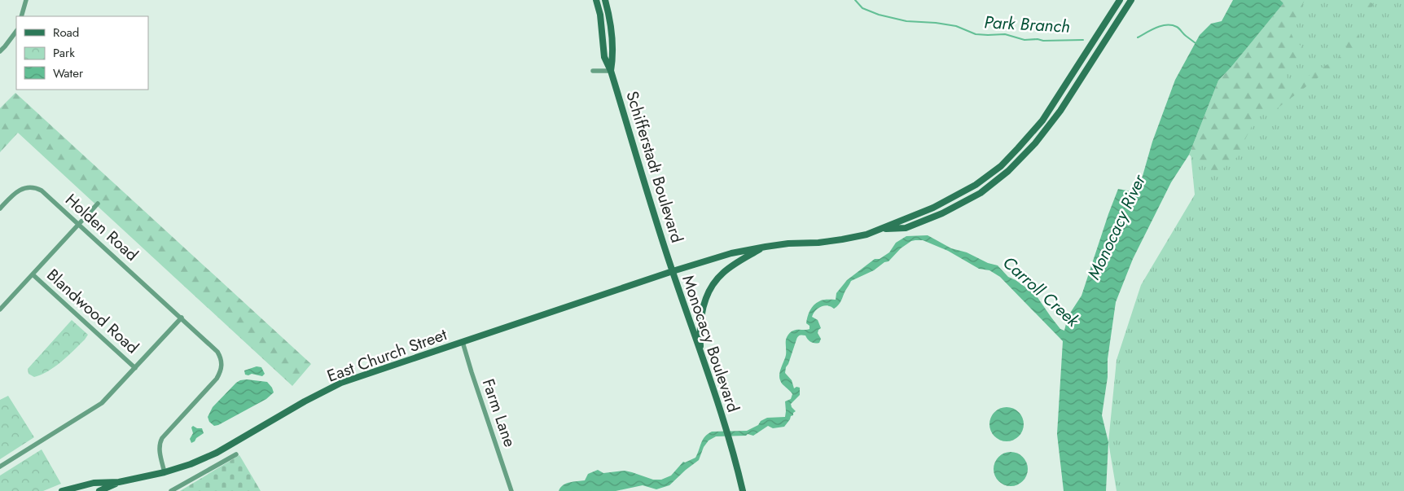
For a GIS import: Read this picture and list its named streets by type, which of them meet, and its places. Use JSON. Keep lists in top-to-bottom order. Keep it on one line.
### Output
{"streets":{"main road":["Schifferstadt Boulevard","Monocacy Boulevard","East Church Street"],"street":["Holden Road","Blandwood Road","Farm Lane"]},"crossings":[["Schifferstadt Boulevard","Monocacy Boulevard"],["Schifferstadt Boulevard","East Church Street"],["Holden Road","East Church Street"],["Monocacy Boulevard","East Church Street"],["East Church Street","Farm Lane"]],"water":["Park Branch","Monocacy River","Carroll Creek"],"legend":["Road","Park","Water"]}
